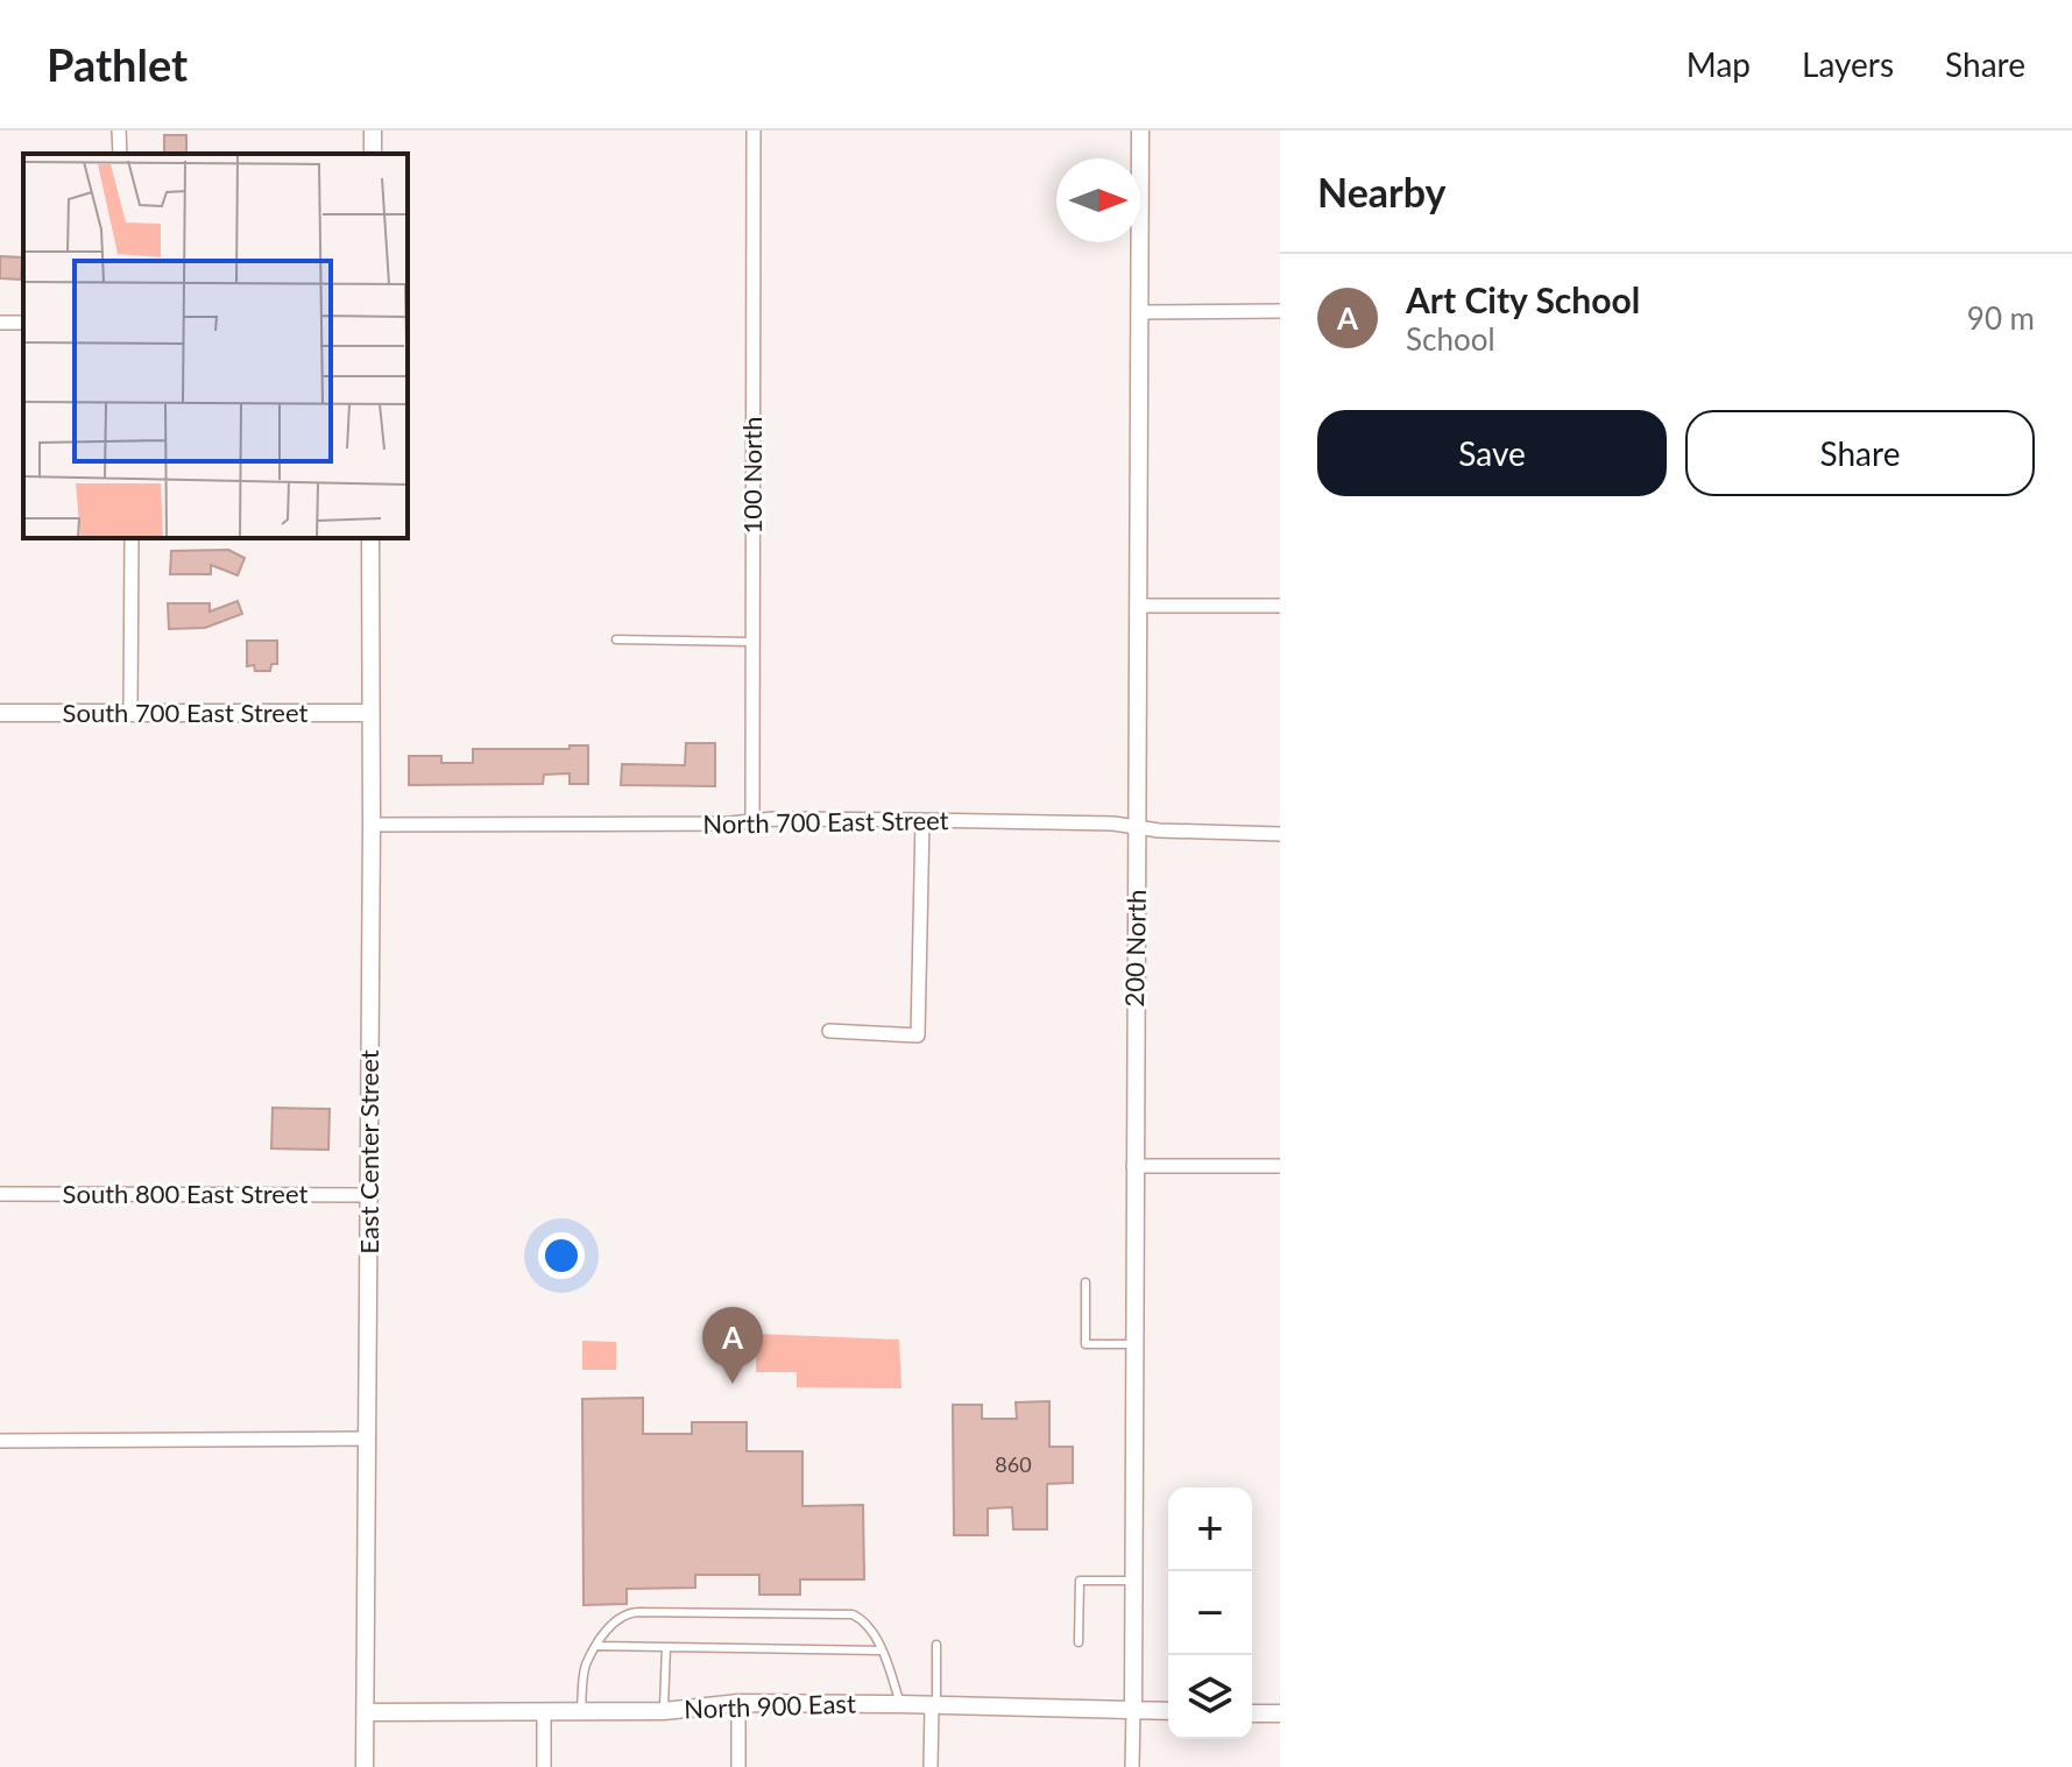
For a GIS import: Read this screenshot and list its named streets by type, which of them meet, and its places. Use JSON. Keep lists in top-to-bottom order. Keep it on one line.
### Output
{"streets":{"street":["100 North","South 700 East Street","North 700 East Street","200 North","East Center Street","South 800 East Street","North 900 East"]},"crossings":[["100 North","North 700 East Street"],["South 700 East Street","East Center Street"],["North 700 East Street","200 North"],["North 700 East Street","East Center Street"],["200 North","North 900 East"],["East Center Street","South 800 East Street"],["East Center Street","North 900 East"]],"house_numbers":["860"],"north":"right","page":{"header":"Pathlet","nav":["Map","Layers","Share"],"heading":"Nearby","list":[{"mark":"A","name":"Art City School","note":"School","value":"90 m"}],"buttons":["Save","Share"],"pins":"A","map_buttons":["+","−"]}}
